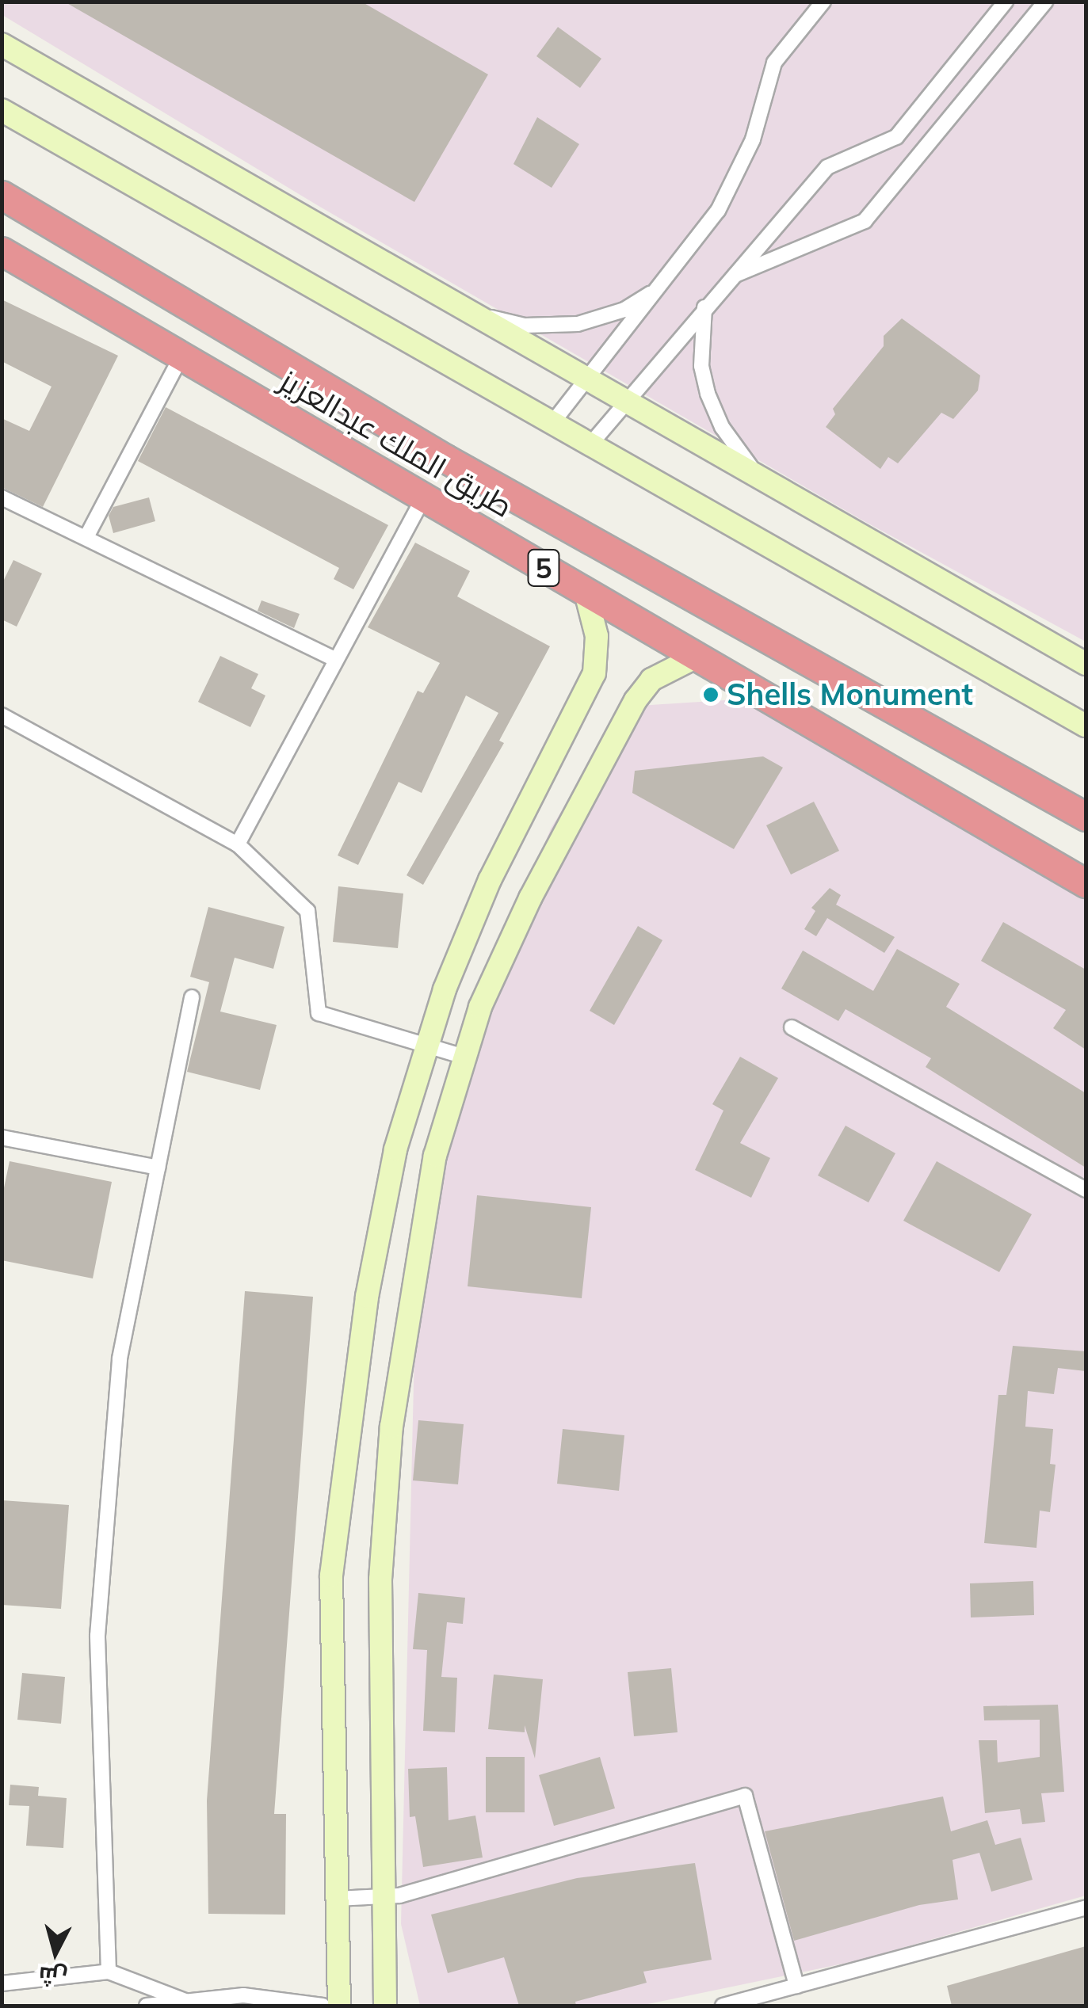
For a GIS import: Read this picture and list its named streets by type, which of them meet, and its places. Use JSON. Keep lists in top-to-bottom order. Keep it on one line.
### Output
{"streets":{"highway":["طريق الملك عبدالعزيز","5"]},"places":["Shells Monument"],"north":"bottom"}
